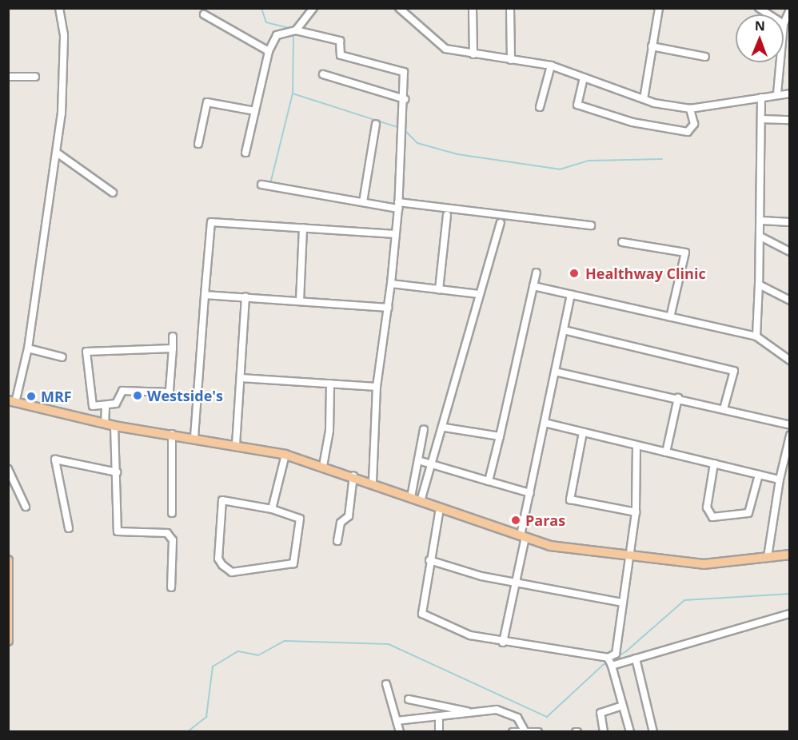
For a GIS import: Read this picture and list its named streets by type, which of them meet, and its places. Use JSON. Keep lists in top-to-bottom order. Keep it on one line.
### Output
{"places":["Healthway Clinic","Westside's","MRF","Paras"],"north":"top"}
